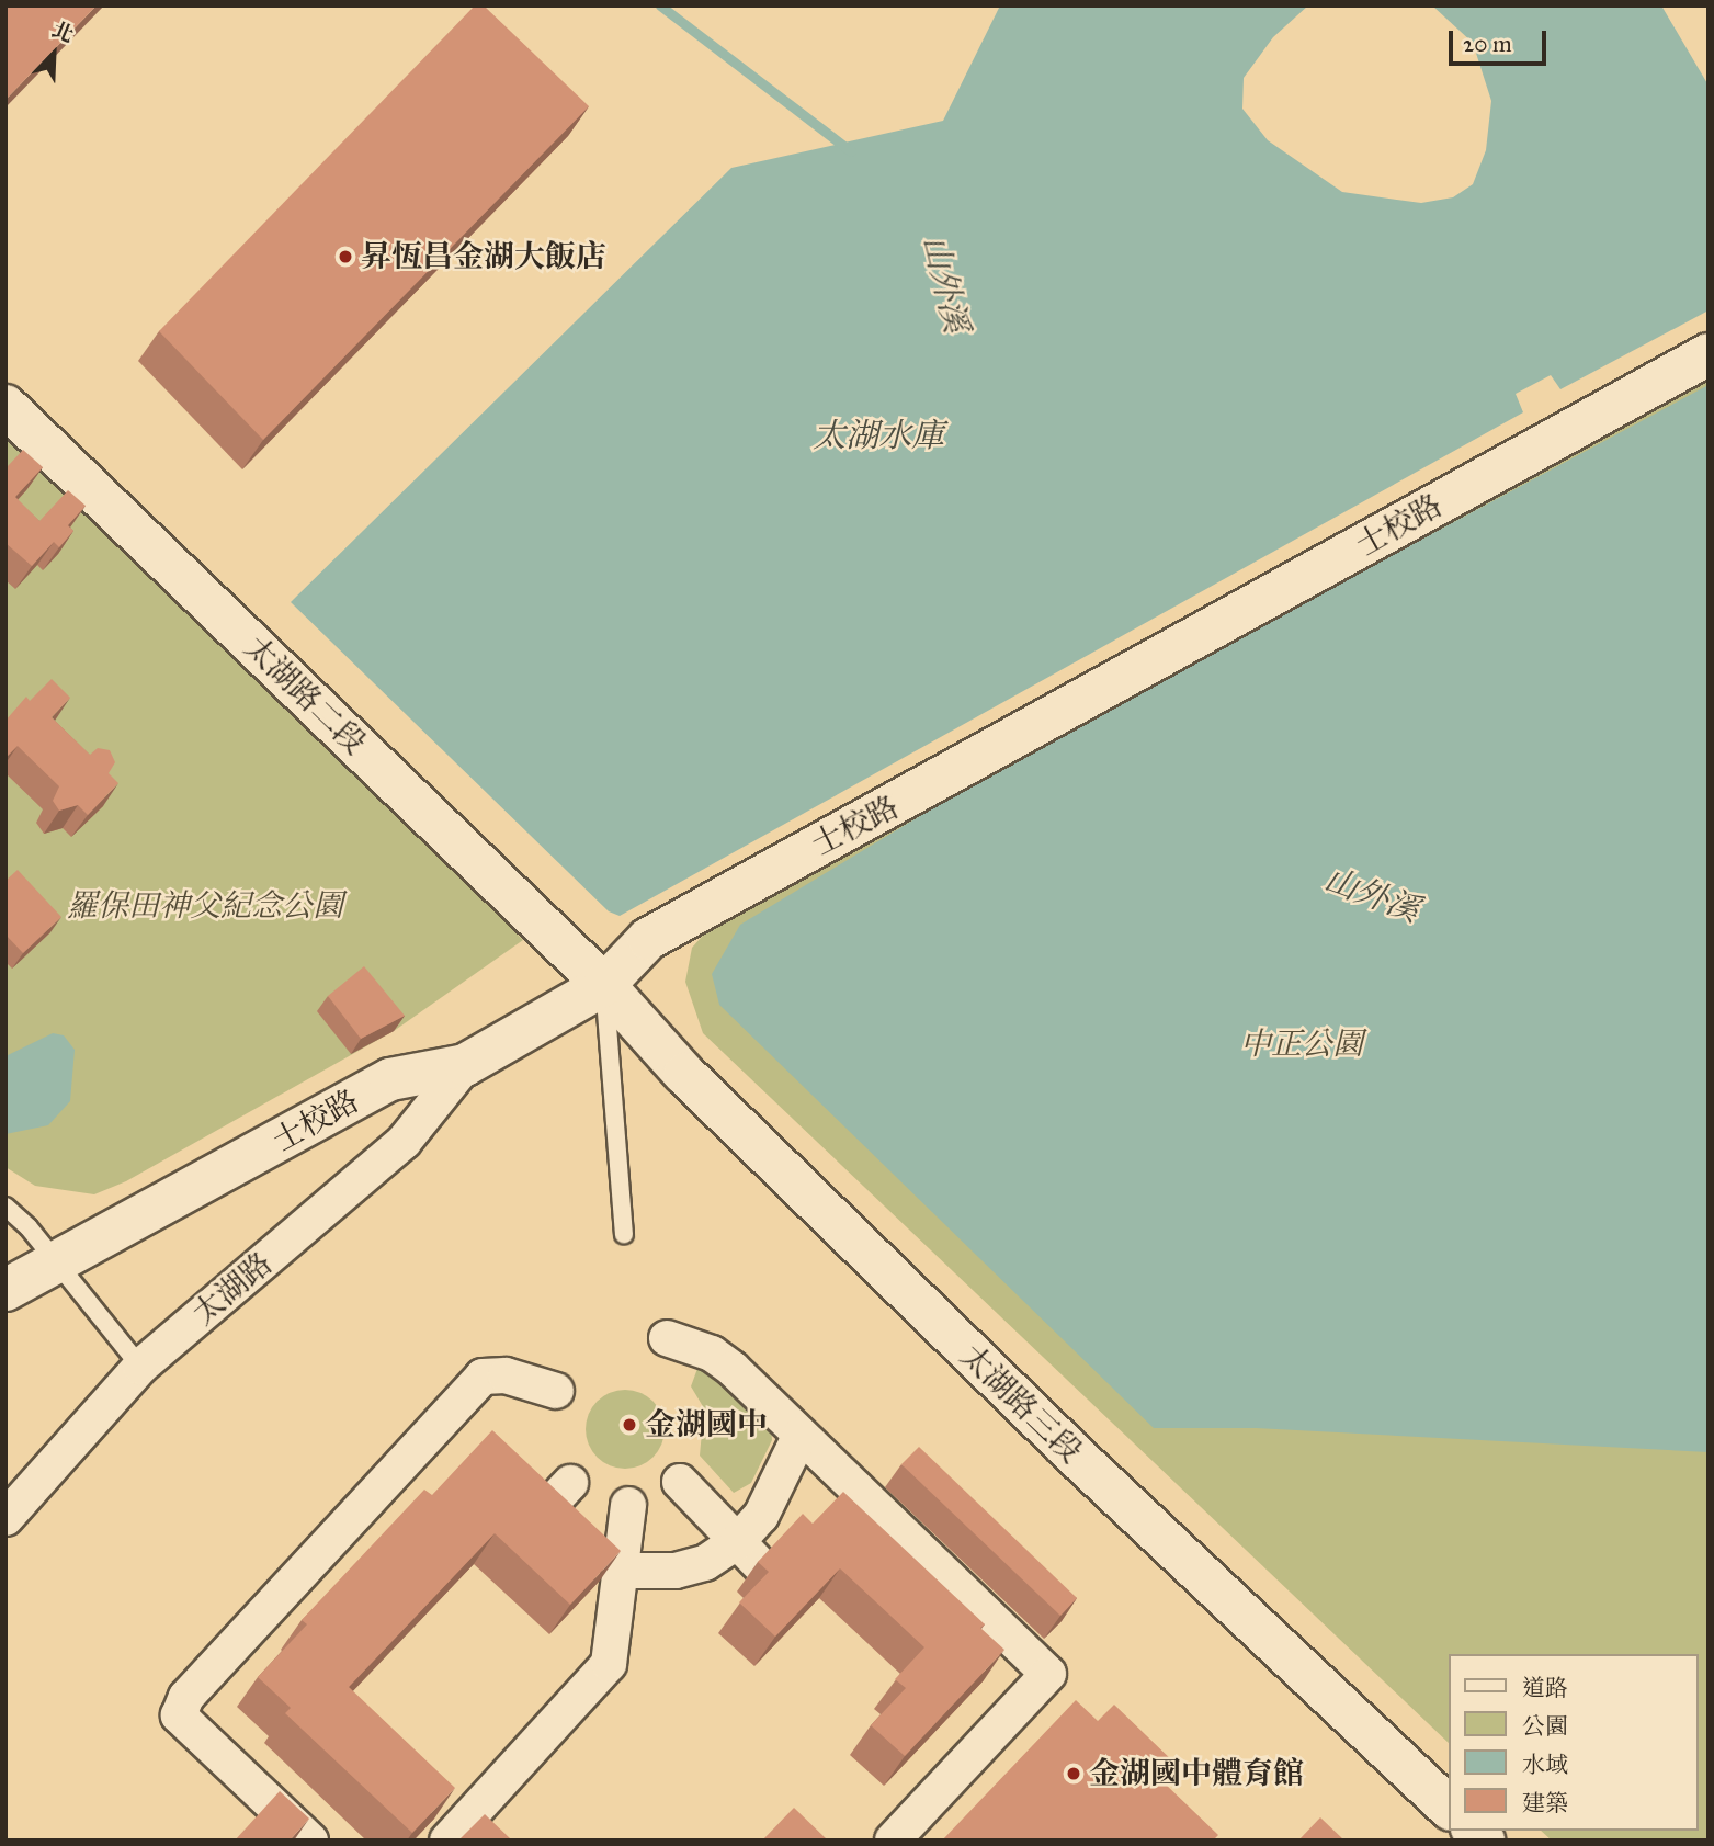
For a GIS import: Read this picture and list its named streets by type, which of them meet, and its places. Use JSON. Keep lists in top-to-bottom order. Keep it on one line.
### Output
{"streets":{"street":["士校路","太湖路二段","太湖路","太湖路三段"]},"crossings":[["士校路","太湖路二段"],["士校路","太湖路"],["士校路","太湖路三段"],["太湖路二段","太湖路三段"]],"water":["山外溪","太湖水庫"],"parks":["羅保田神父紀念公園","中正公園"],"places":["昇恆昌金湖大飯店","金湖國中","金湖國中體育館"],"legend":["道路","公園","水域","建築"],"scale_bar":"20 m","north":"top right"}
